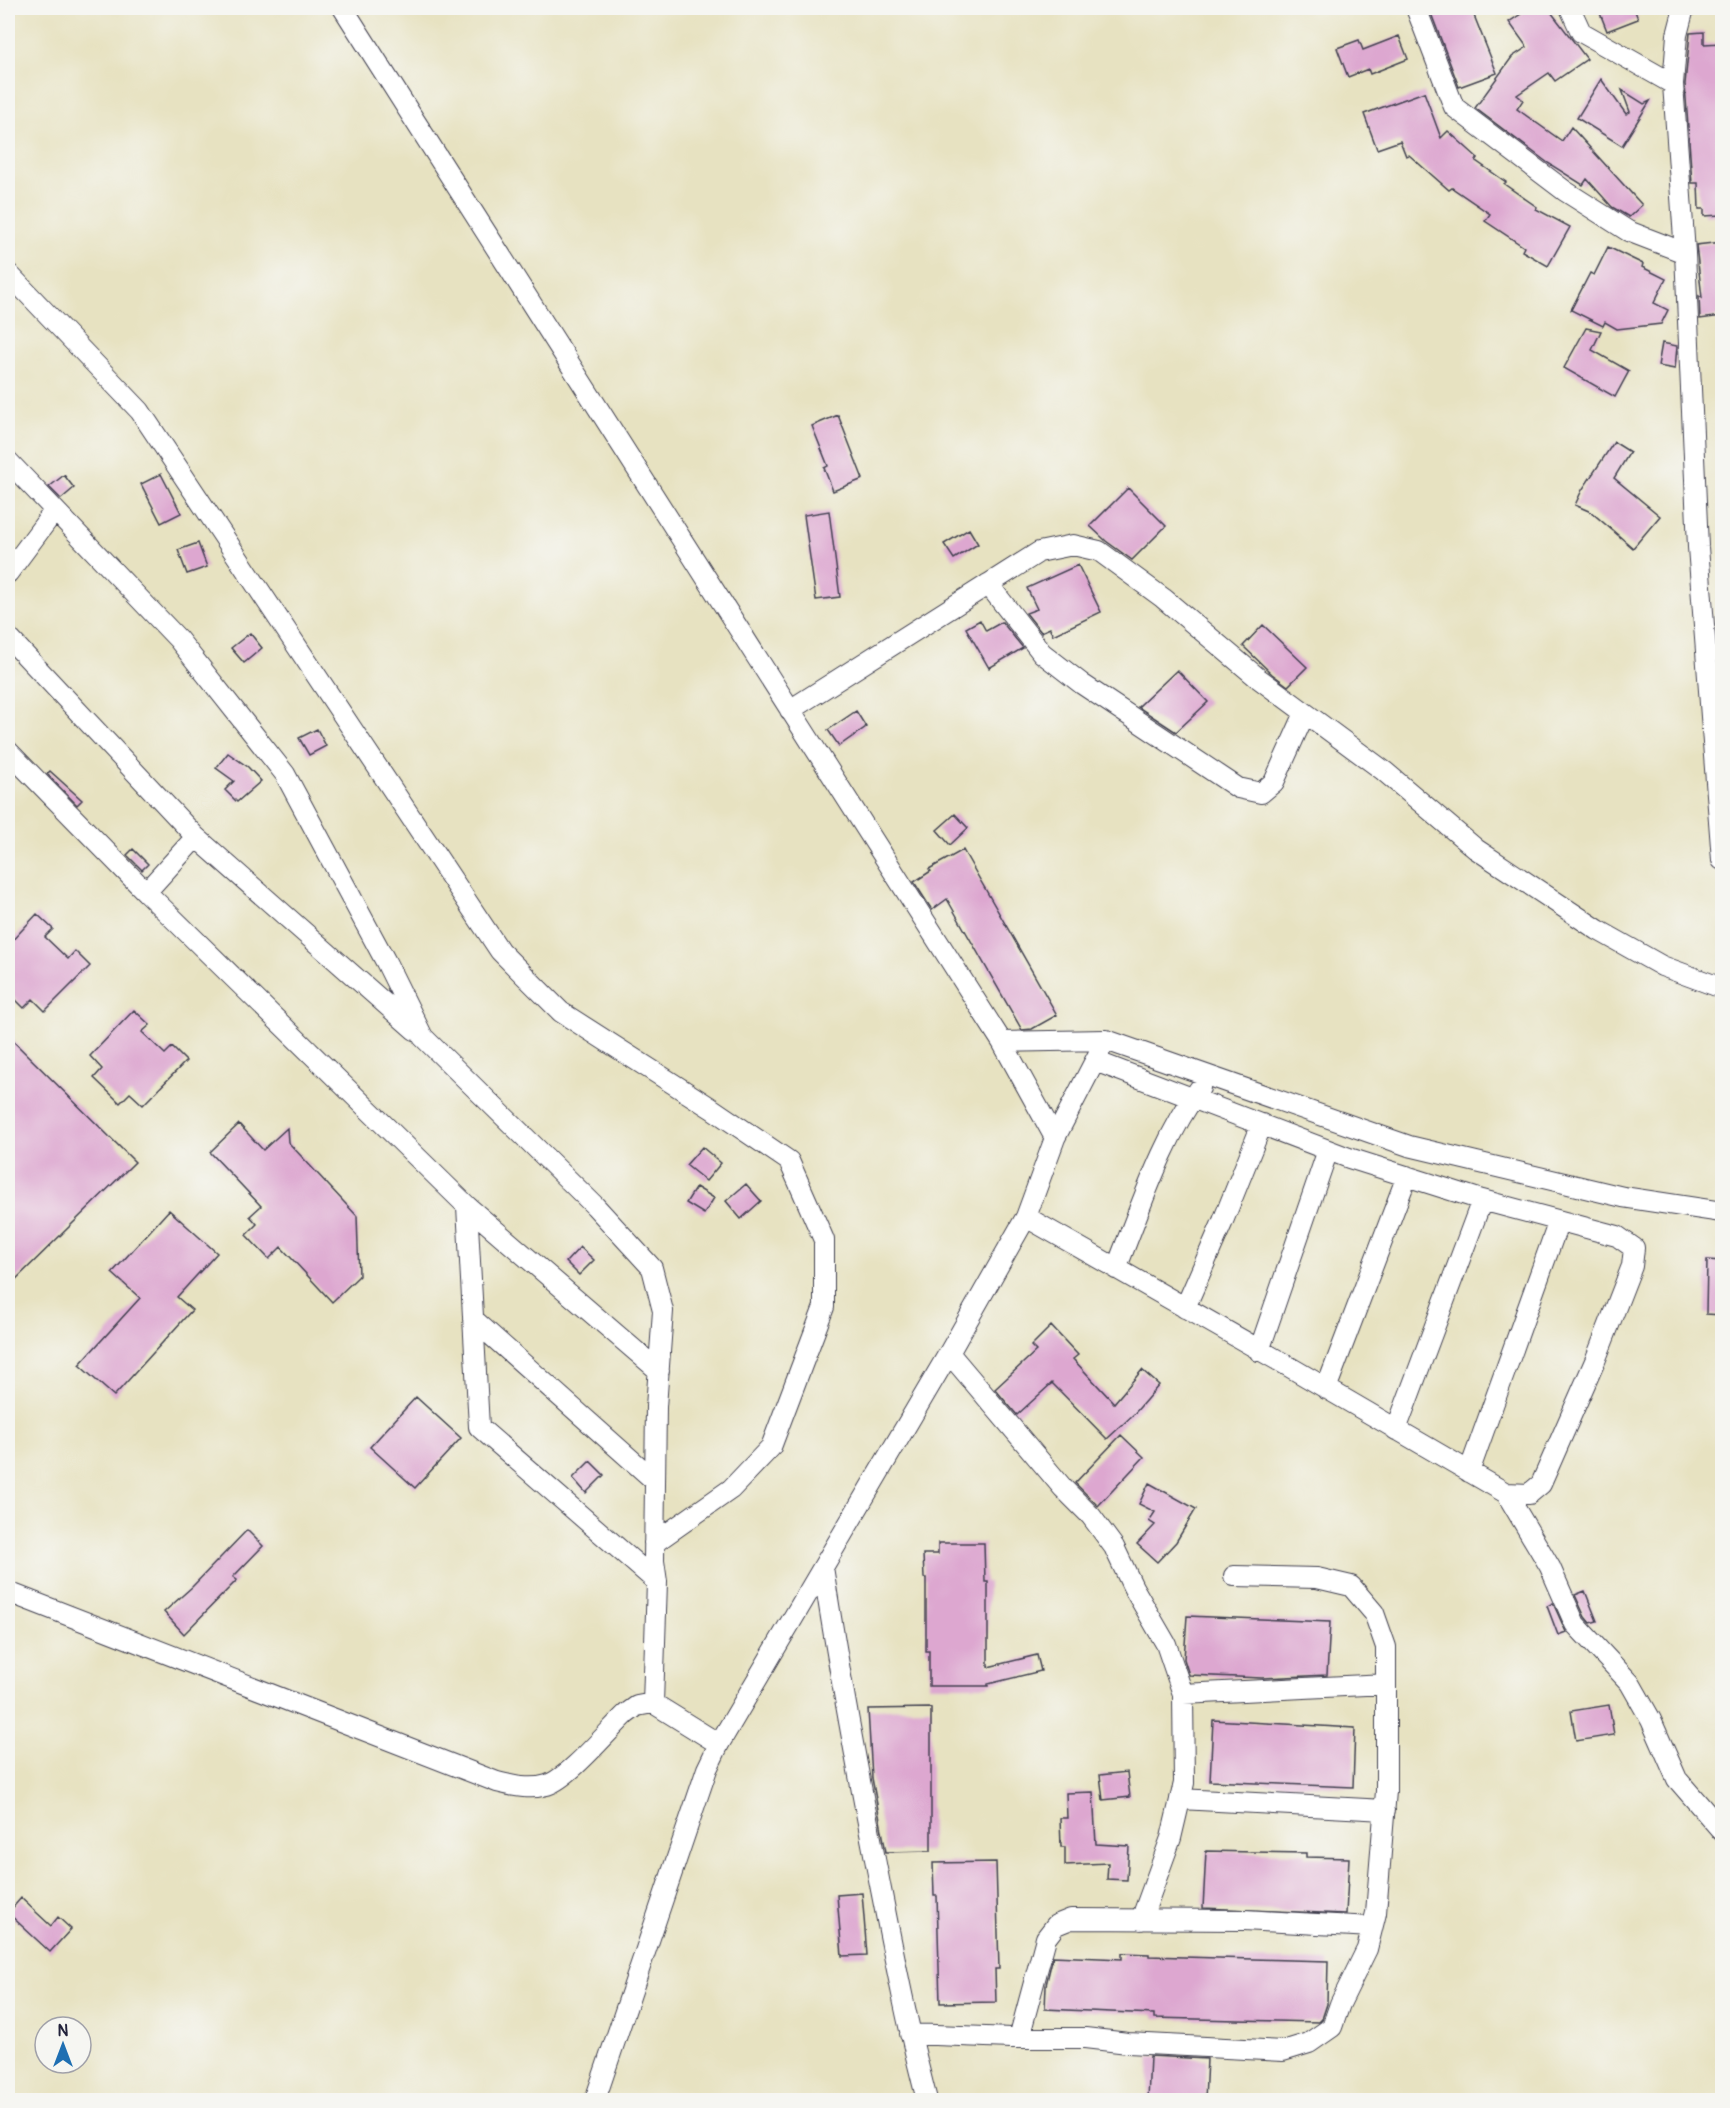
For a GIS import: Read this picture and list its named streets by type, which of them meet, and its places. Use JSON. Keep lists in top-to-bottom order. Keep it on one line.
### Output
{"north":"top"}
